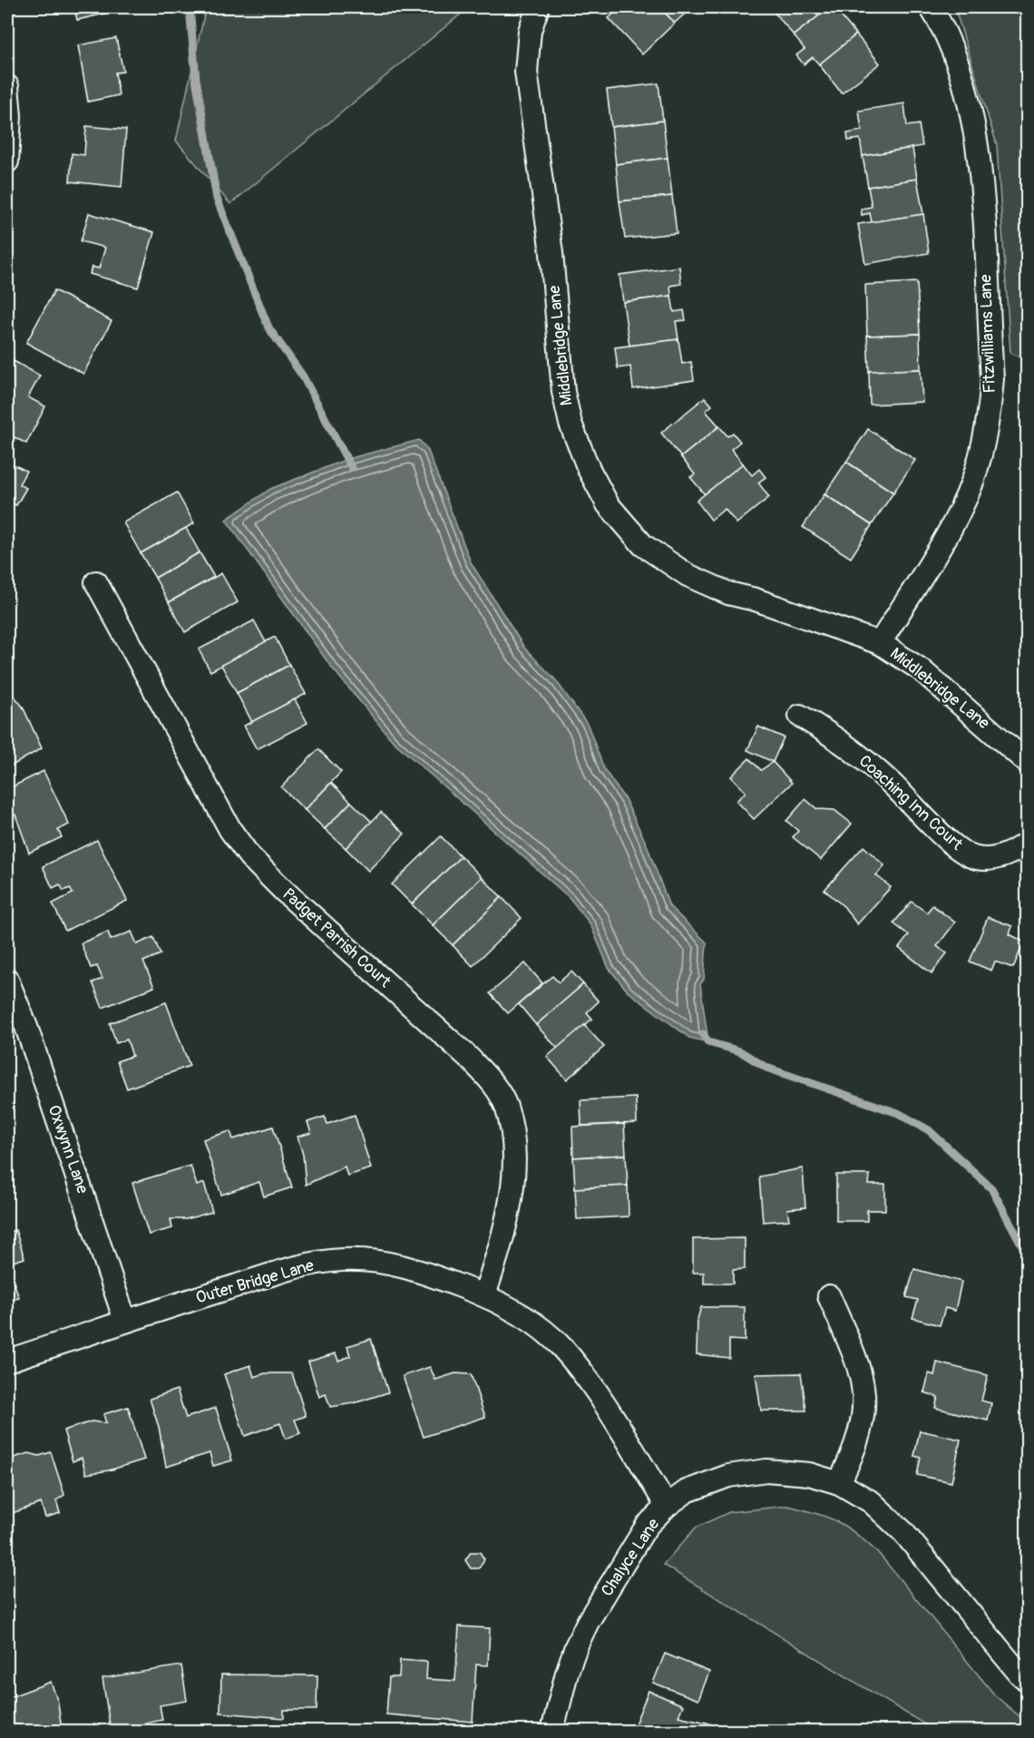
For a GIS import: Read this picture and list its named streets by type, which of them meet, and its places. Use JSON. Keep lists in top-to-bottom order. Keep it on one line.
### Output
{"streets":{"street":["Fitzwilliams Lane","Middlebridge Lane","Coaching Inn Court","Padget Parrish Court","Oxwynn Lane","Outer Bridge Lane","Chalyce Lane"]},"crossings":[["Fitzwilliams Lane","Middlebridge Lane"],["Padget Parrish Court","Outer Bridge Lane"],["Oxwynn Lane","Outer Bridge Lane"],["Outer Bridge Lane","Chalyce Lane"]]}
